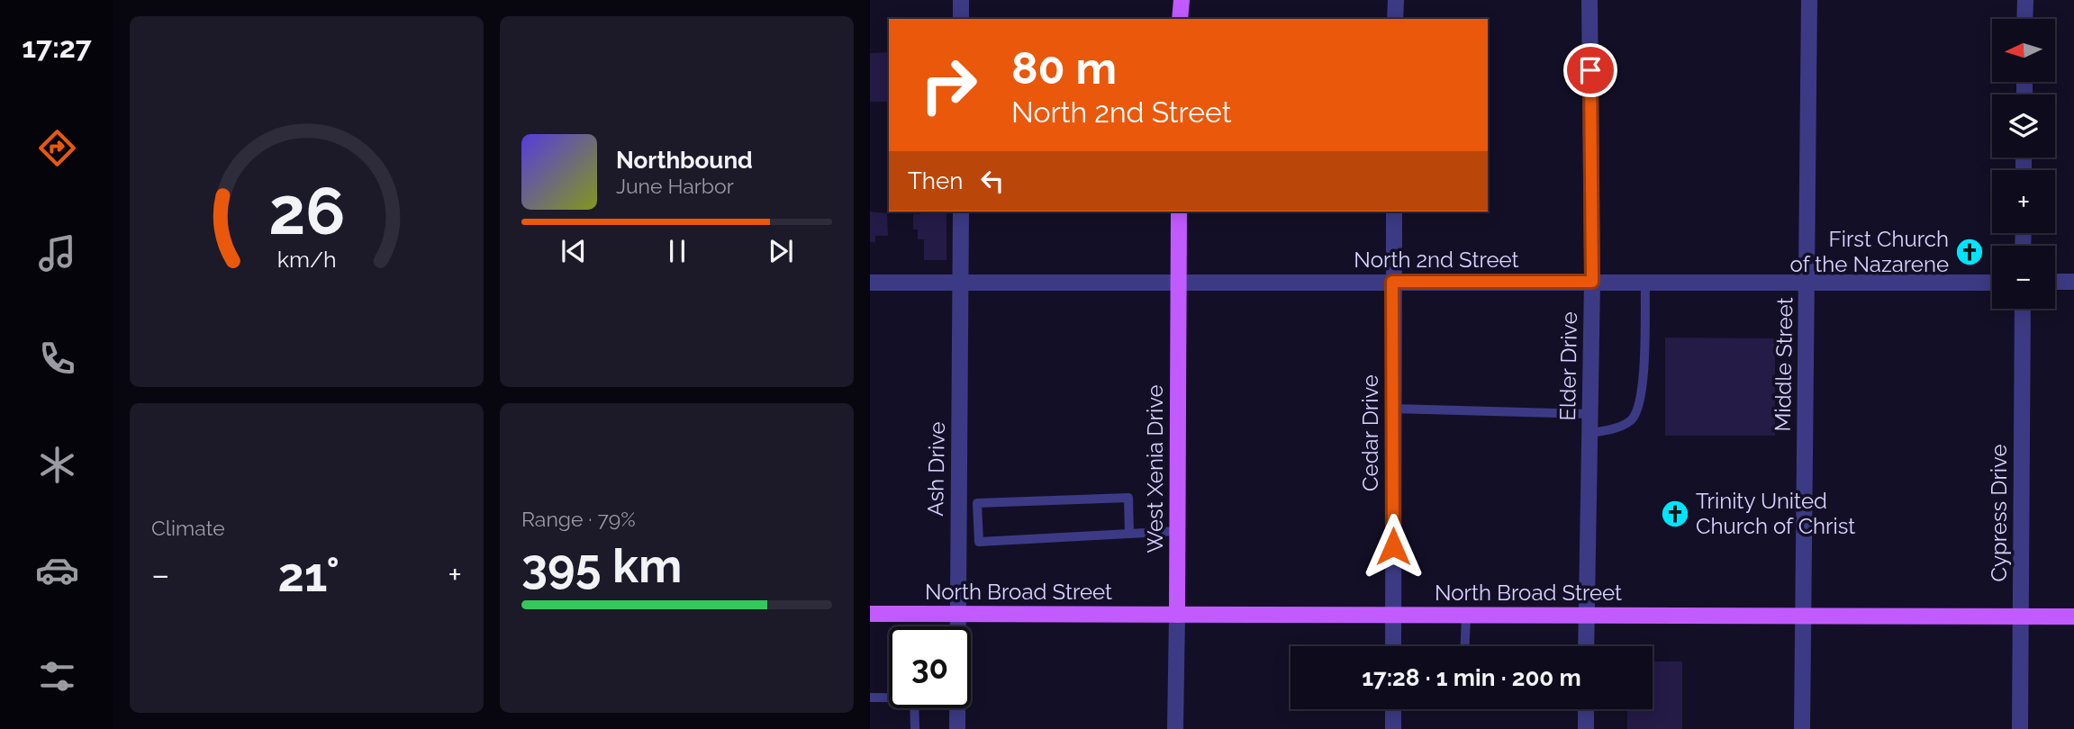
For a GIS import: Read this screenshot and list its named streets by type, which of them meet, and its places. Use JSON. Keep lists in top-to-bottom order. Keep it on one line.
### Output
{"streets":{"main road":["West Xenia Drive","North Broad Street"],"street":["North 2nd Street","Middle Street","Elder Drive","Cedar Drive","Ash Drive","Cypress Drive"]},"crossings":[["North 2nd Street","Middle Street"],["North 2nd Street","Elder Drive"],["North 2nd Street","Cedar Drive"],["North 2nd Street","Ash Drive"],["North 2nd Street","West Xenia Drive"],["Middle Street","North Broad Street"],["Elder Drive","North Broad Street"],["Cedar Drive","North Broad Street"],["Ash Drive","North Broad Street"],["West Xenia Drive","North Broad Street"],["Cypress Drive","North Broad Street"]],"places":{"church":["First Church of the Nazarene","Trinity United Church of Christ"]},"north":"left","page":{"tabs":"17:27","map_buttons":["+","−"],"turn":["80 m","North 2nd Street"],"song":["Northbound","June Harbor"],"then":"Then","tile":["Climate",["Range · 79%","395 km"]],"heat":["−","21°","+"],"limit":"30","trip":"17:28 · 1 min · 200 m","gauge":["26","km/h"]}}
